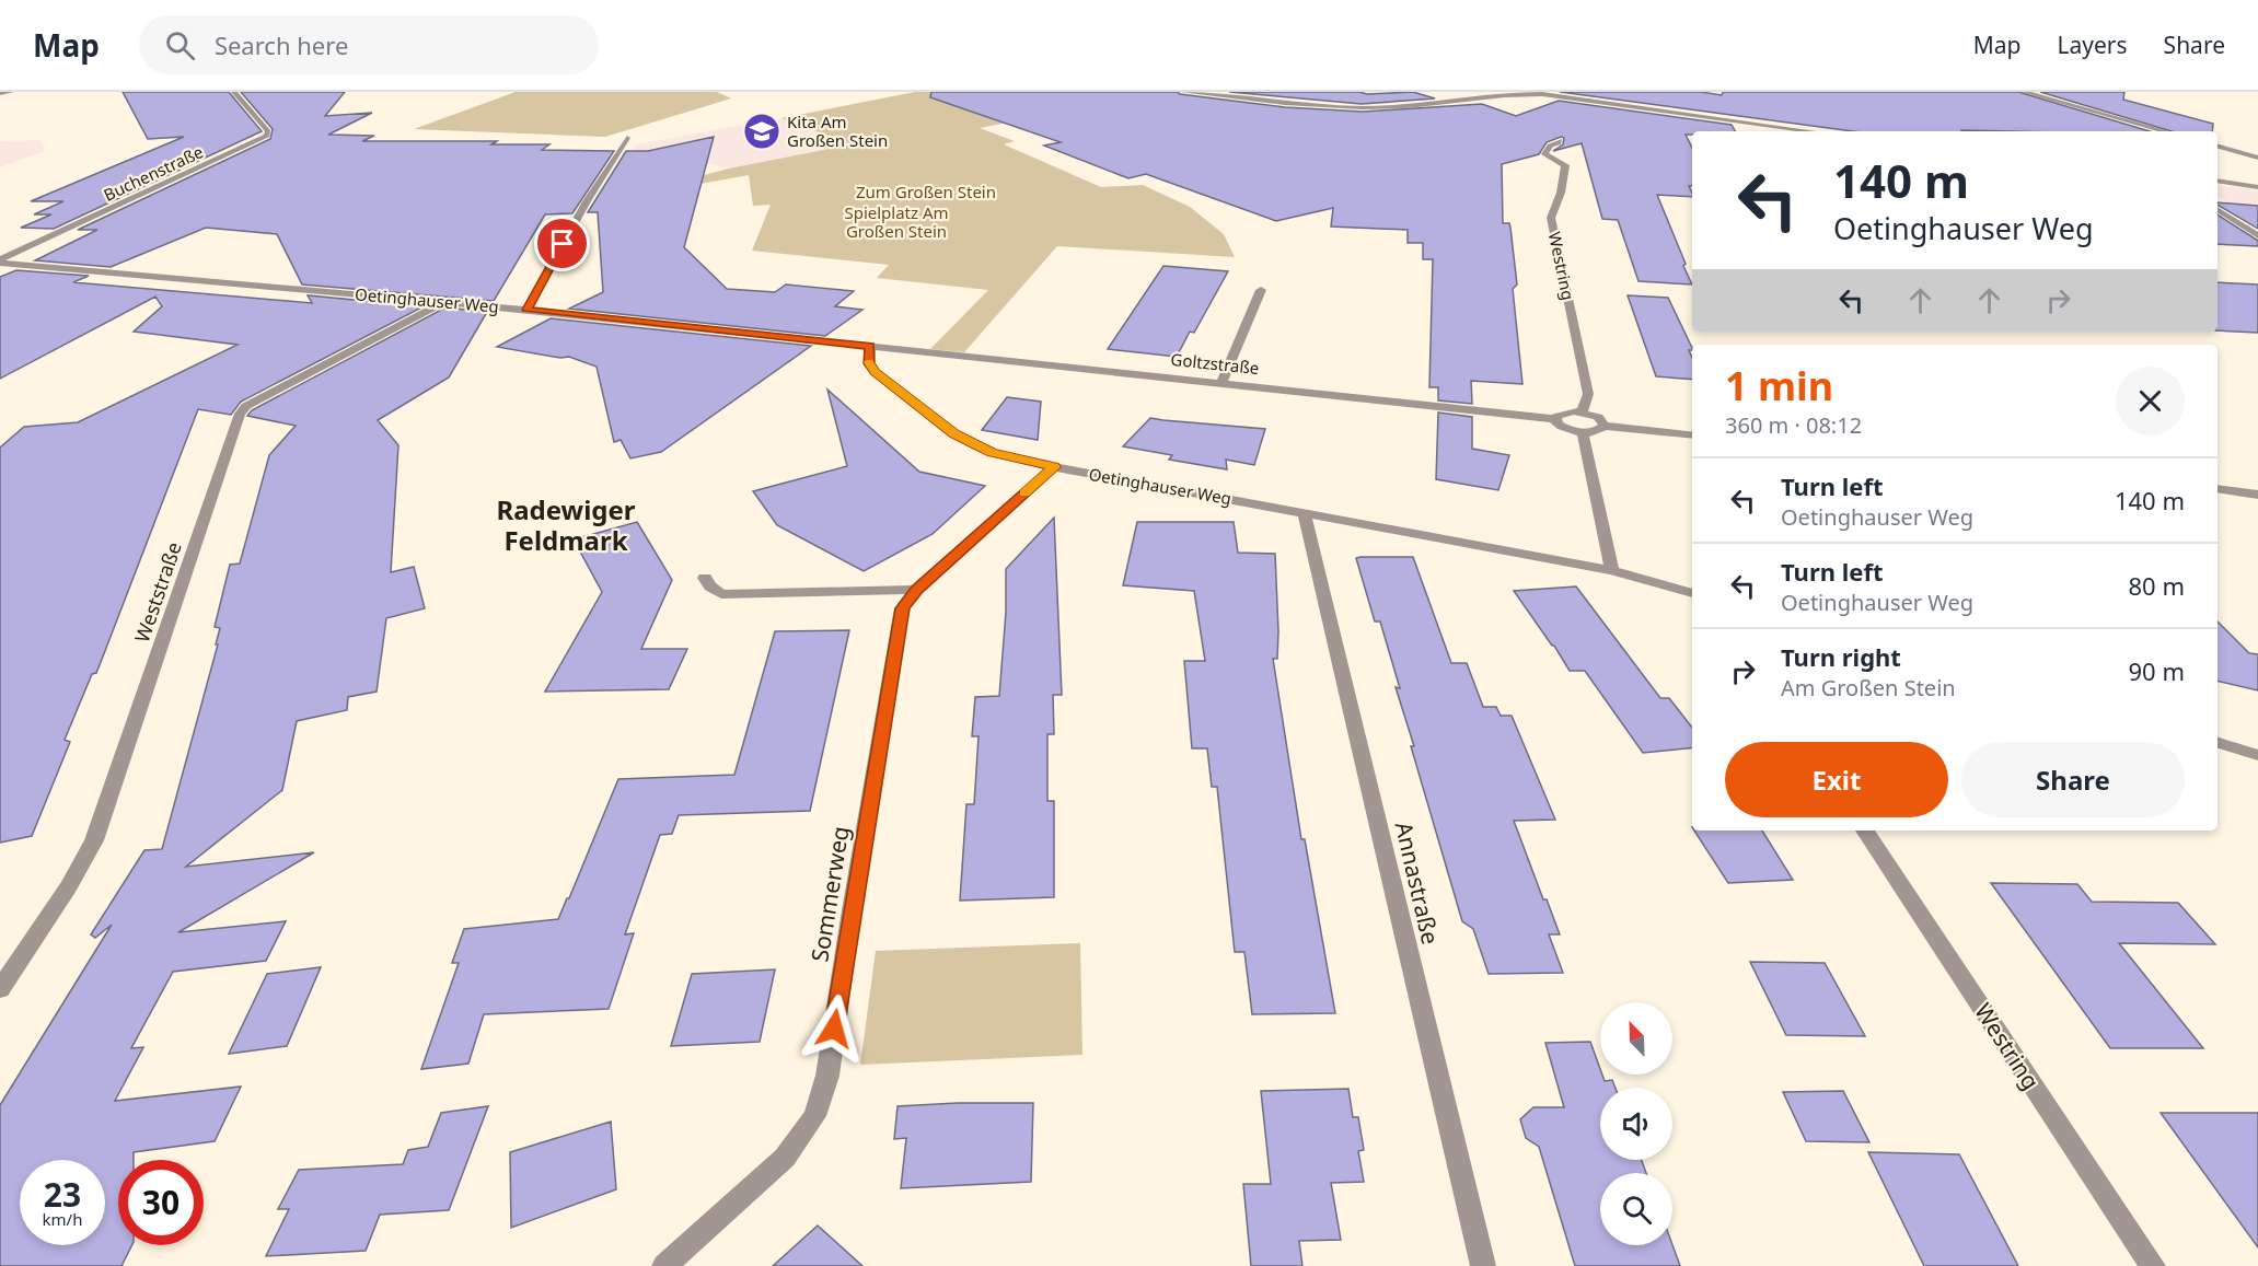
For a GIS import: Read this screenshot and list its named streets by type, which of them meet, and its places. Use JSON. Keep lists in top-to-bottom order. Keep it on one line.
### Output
{"streets":{"street":["Buchenstraße","Westring","Oetinghauser Weg","Goltzstraße","Weststraße","Annastraße","Sommerweg"]},"crossings":[["Buchenstraße","Oetinghauser Weg"],["Westring","Goltzstraße"],["Oetinghauser Weg","Goltzstraße"],["Oetinghauser Weg","Weststraße"],["Oetinghauser Weg","Annastraße"],["Oetinghauser Weg","Sommerweg"]],"districts":["Radewiger Feldmark"],"parks":["Zum Großen Stein","Spielplatz Am Großen Stein"],"places":{"school or university":["Kita Am Großen Stein"]},"north":"top left","page":{"header":"Map","search":"Search here","nav":["Map","Layers","Share"],"turn":["140 m","Oetinghauser Weg"],"heading":["1 min","360 m · 08:12"],"list":[{"name":"Turn left","note":"Oetinghauser Weg","value":"140 m"},{"name":"Turn left","note":"Oetinghauser Weg","value":"80 m"},{"name":"Turn right","note":"Am Großen Stein","value":"90 m"}],"buttons":["Exit","Share"],"speed":"23 km/h","limit":"30"}}
